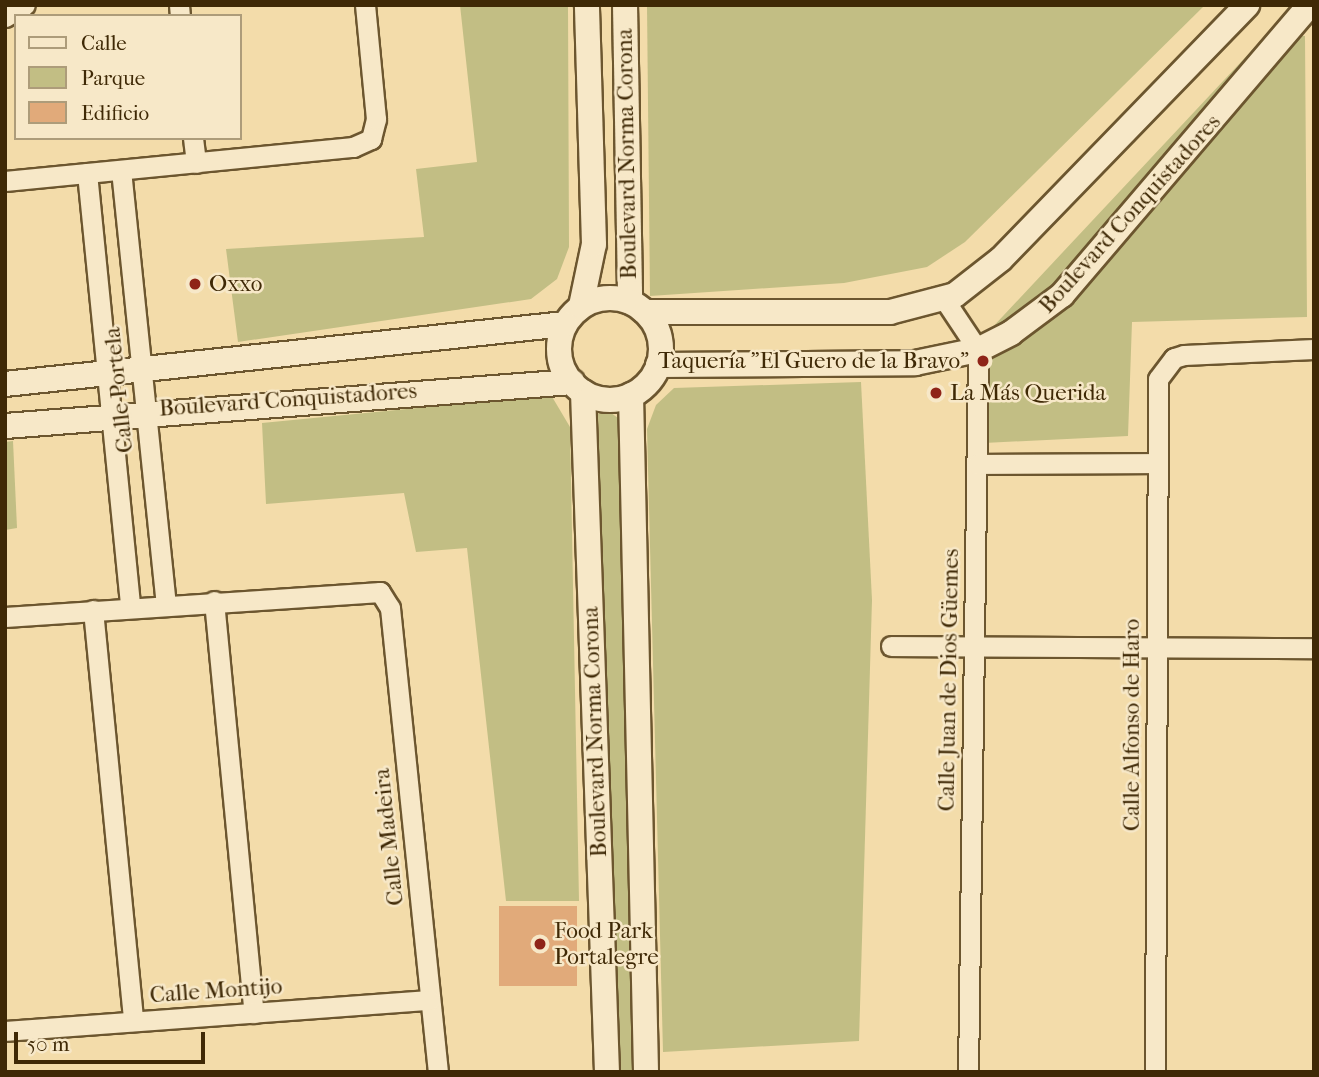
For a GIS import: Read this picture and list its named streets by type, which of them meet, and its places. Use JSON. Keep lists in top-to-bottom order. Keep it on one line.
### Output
{"streets":{"street":["Boulevard Norma Corona","Boulevard Conquistadores","Calle Portela","Calle Juan de Dios Güemes","Calle Alfonso de Haro","Calle Madeira","Calle Montijo"]},"crossings":[["Boulevard Norma Corona","Boulevard Conquistadores"],["Boulevard Conquistadores","Calle Portela"],["Boulevard Conquistadores","Calle Juan de Dios Güemes"],["Calle Madeira","Calle Montijo"]],"places":["Oxxo","Taquería \"El Guero de la Bravo\"","La Más Querida","Food Park Portalegre"],"legend":["Calle","Parque","Edificio"],"scale_bar":"50 m"}
